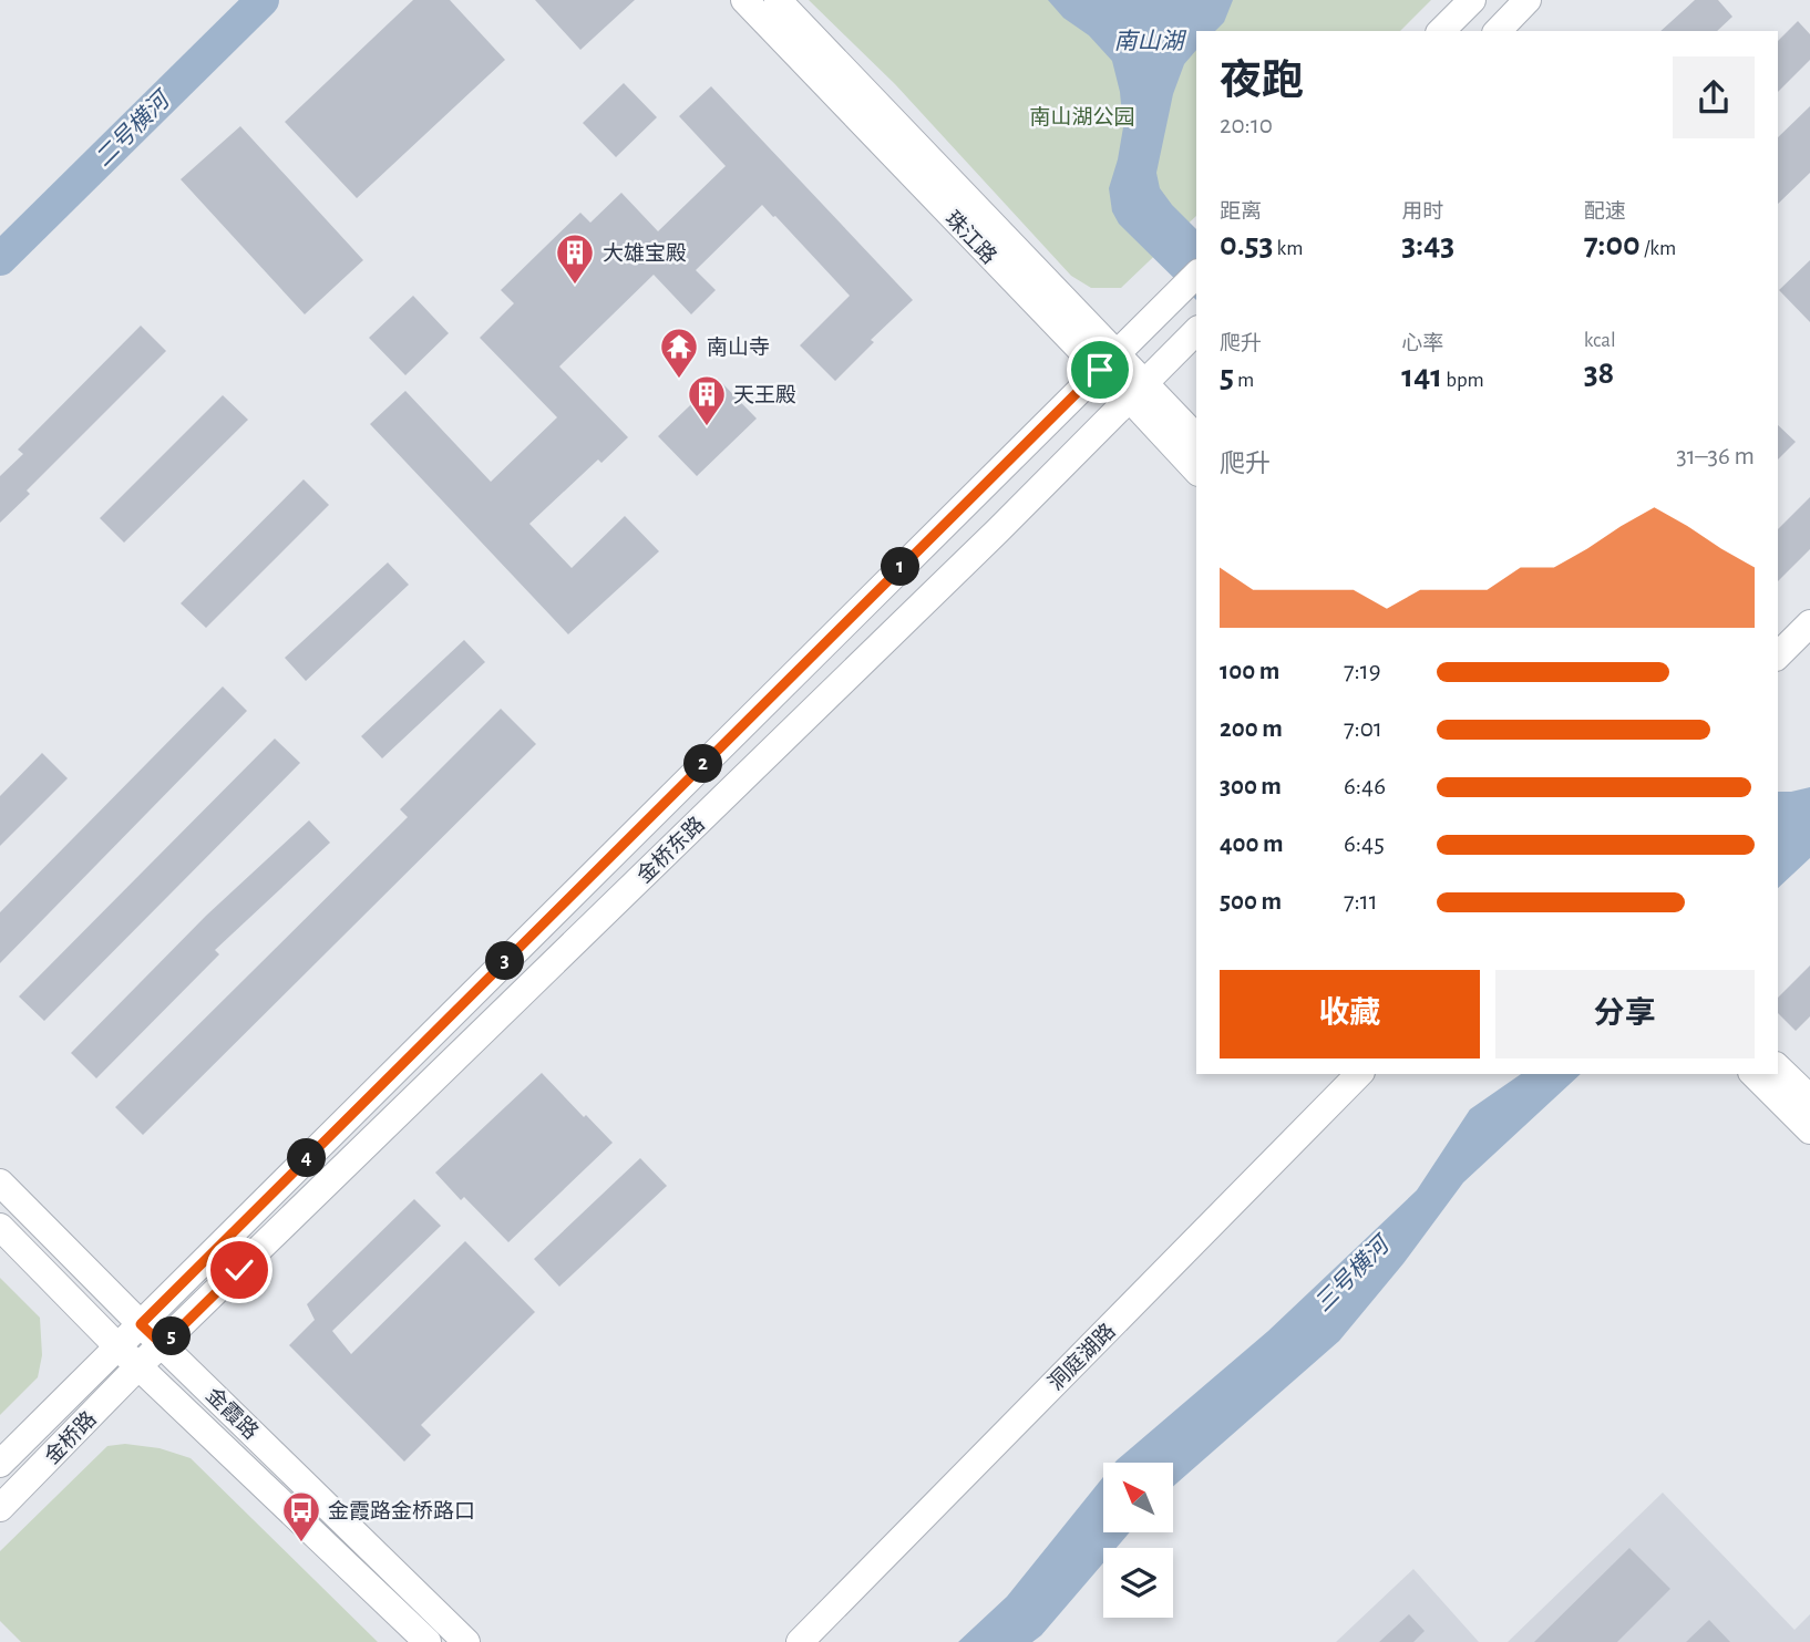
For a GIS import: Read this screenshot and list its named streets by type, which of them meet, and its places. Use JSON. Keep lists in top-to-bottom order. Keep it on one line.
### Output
{"streets":{"street":["珠江路","金桥东路","洞庭湖路","金霞路","金桥路"]},"crossings":[["珠江路","金桥东路"],["金桥东路","金霞路"],["金桥东路","金桥路"],["金霞路","金桥路"]],"water":["南山湖","二号横河","三号横河"],"parks":["南山湖公园"],"places":{"building":["大雄宝殿","天王殿"],"temple":["南山寺"],"bus stop":["金霞路金桥路口"]},"north":"top left","page":{"heading":["夜跑","20:10"],"stats":[["距离","0.53 km"],["用时","3:43"],["配速","7:00 /km"],["爬升","5 m"],["心率","141 bpm"],["kcal","38"]],"chart":["爬升","31–36 m"],"pins":["1","2","3","4","5"],"list":[{"name":"100 m","note":"7:19"},{"name":"200 m","note":"7:01"},{"name":"300 m","note":"6:46"},{"name":"400 m","note":"6:45"},{"name":"500 m","note":"7:11"}],"buttons":["收藏","分享"]}}
